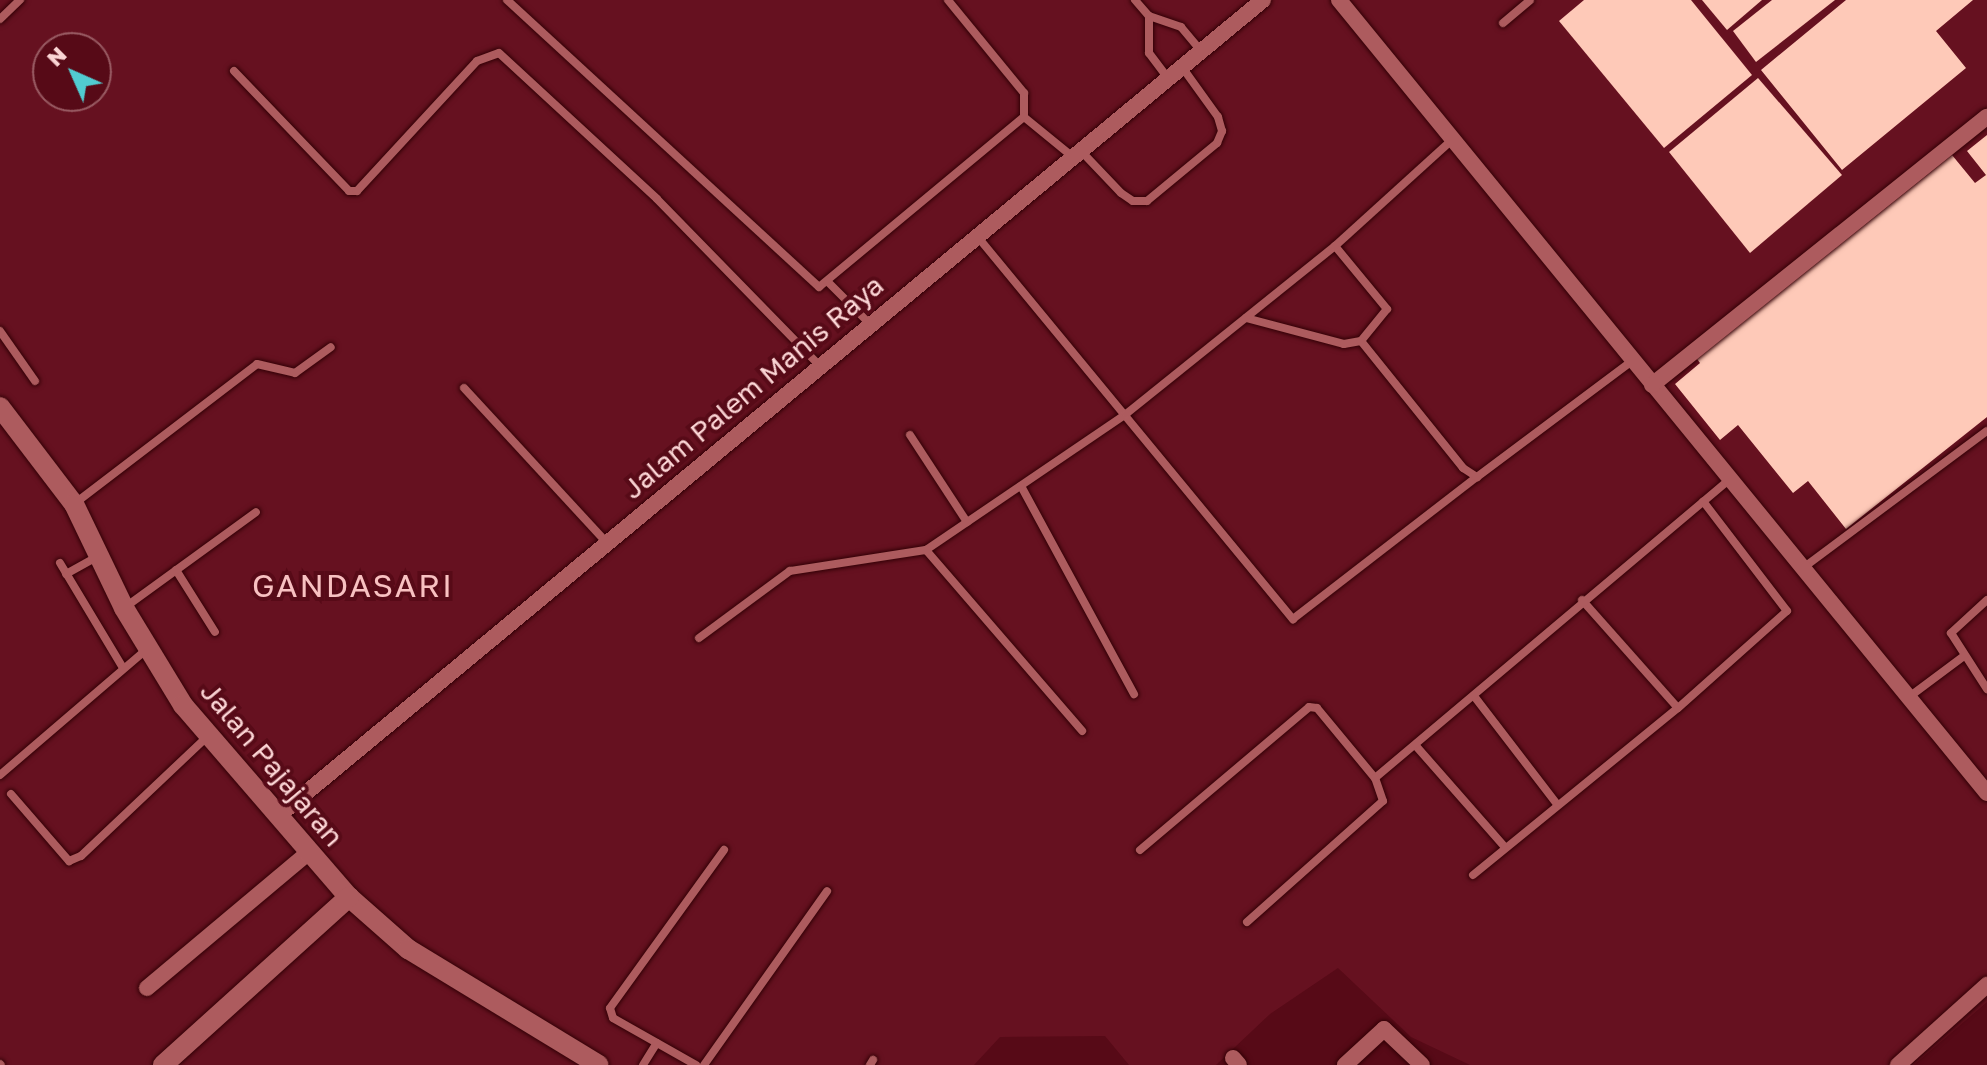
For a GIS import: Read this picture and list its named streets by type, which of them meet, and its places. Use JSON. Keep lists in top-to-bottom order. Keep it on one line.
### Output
{"streets":{"main road":["Jalan Pajajaran"],"street":["Jalam Palem Manis Raya"]},"crossings":[["Jalam Palem Manis Raya","Jalan Pajajaran"]],"districts":["GANDASARI"],"north":"top left"}
